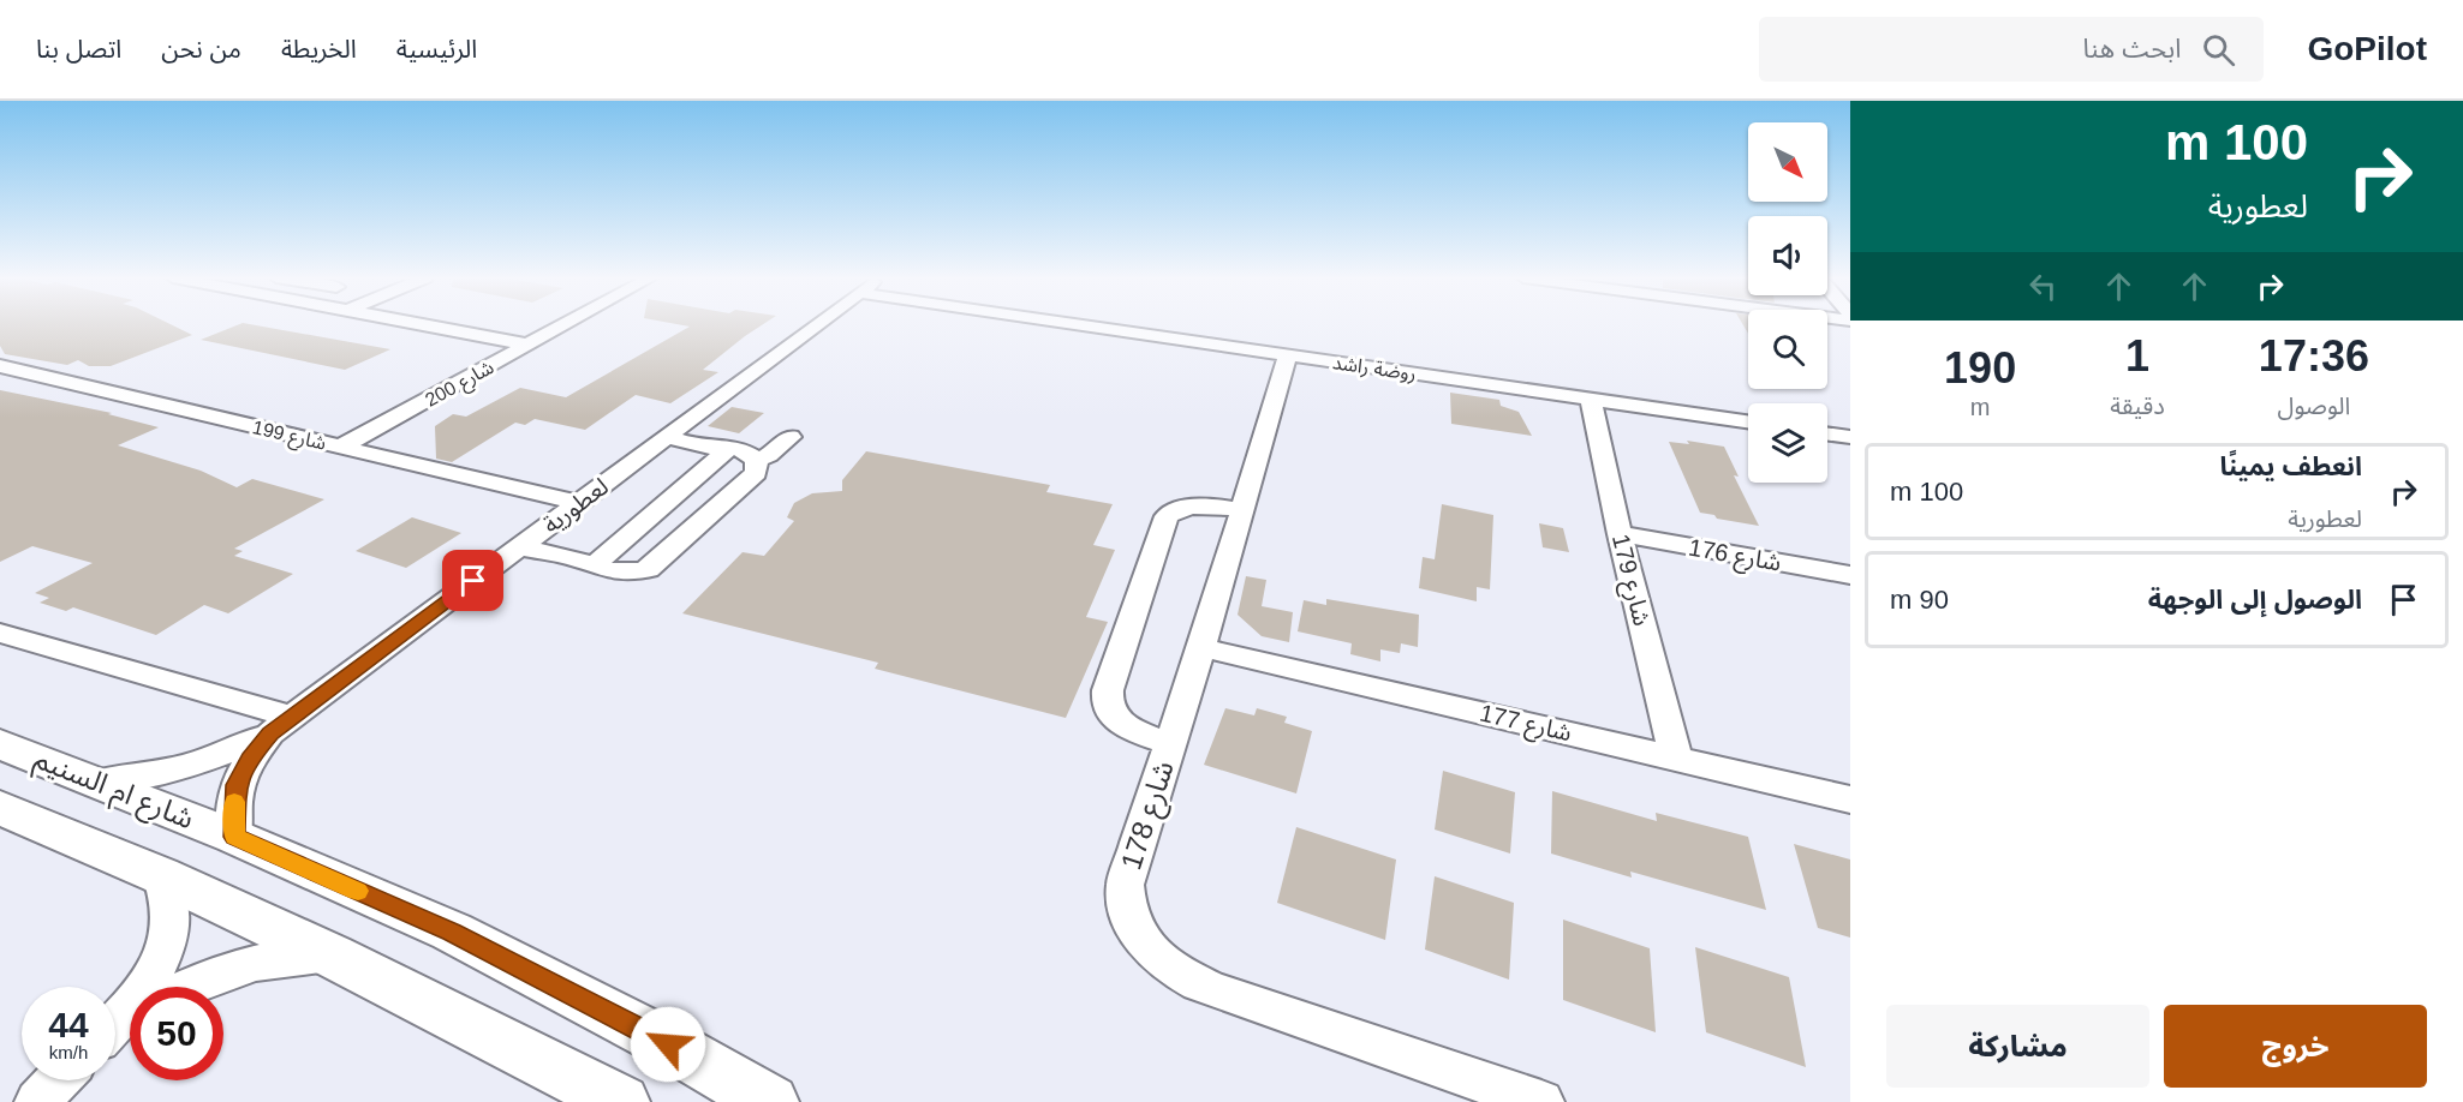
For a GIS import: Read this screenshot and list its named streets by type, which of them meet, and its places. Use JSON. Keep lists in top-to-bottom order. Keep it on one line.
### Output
{"streets":{"main road":["شارع ام السنيم"],"street":["روضة راشد","شارع 200","شارع 199","لعطورية","شارع 176","شارع 179","شارع 177","شارع 178"]},"crossings":[["روضة راشد","شارع 179"],["روضة راشد","شارع 178"],["شارع 200","شارع 199"],["شارع 199","لعطورية"],["لعطورية","شارع ام السنيم"],["شارع 176","شارع 179"],["شارع 179","شارع 177"],["شارع 177","شارع 178"]],"north":"bottom right","page":{"header":"GoPilot","search":"ابحث هنا","nav":["الرئيسية","الخريطة","من نحن","اتصل بنا"],"turn":["100 m","لعطورية"],"eta":["17:36","الوصول","1","دقيقة","190","m"],"list":[{"name":"انعطف يمينًا","note":"لعطورية","value":"100 m"},{"name":"الوصول إلى الوجهة","value":"90 m"}],"speed":"44 km/h","limit":"50","buttons":["خروج","مشاركة"]}}
